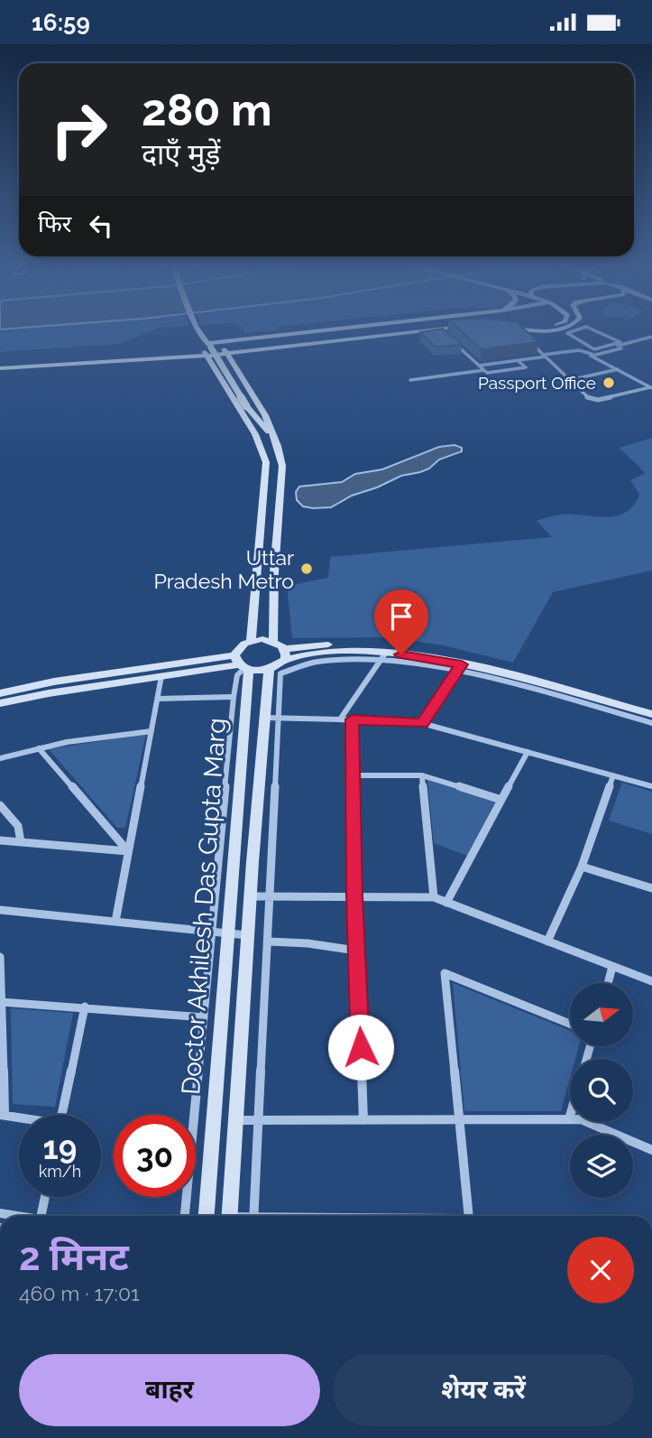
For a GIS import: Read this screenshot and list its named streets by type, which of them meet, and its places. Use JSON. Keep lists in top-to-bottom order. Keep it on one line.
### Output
{"streets":{"street":["Doctor Akhilesh Das Gupta Marg"]},"places":["Passport Office","Uttar Pradesh Metro"],"north":"right","page":{"status":"16:59","turn":["280 m","दाएँ मुड़ें"],"then":"फिर","speed":"19 km/h","limit":"30","heading":["2 मिनट","460 m · 17:01"],"buttons":["बाहर","शेयर करें"]}}
